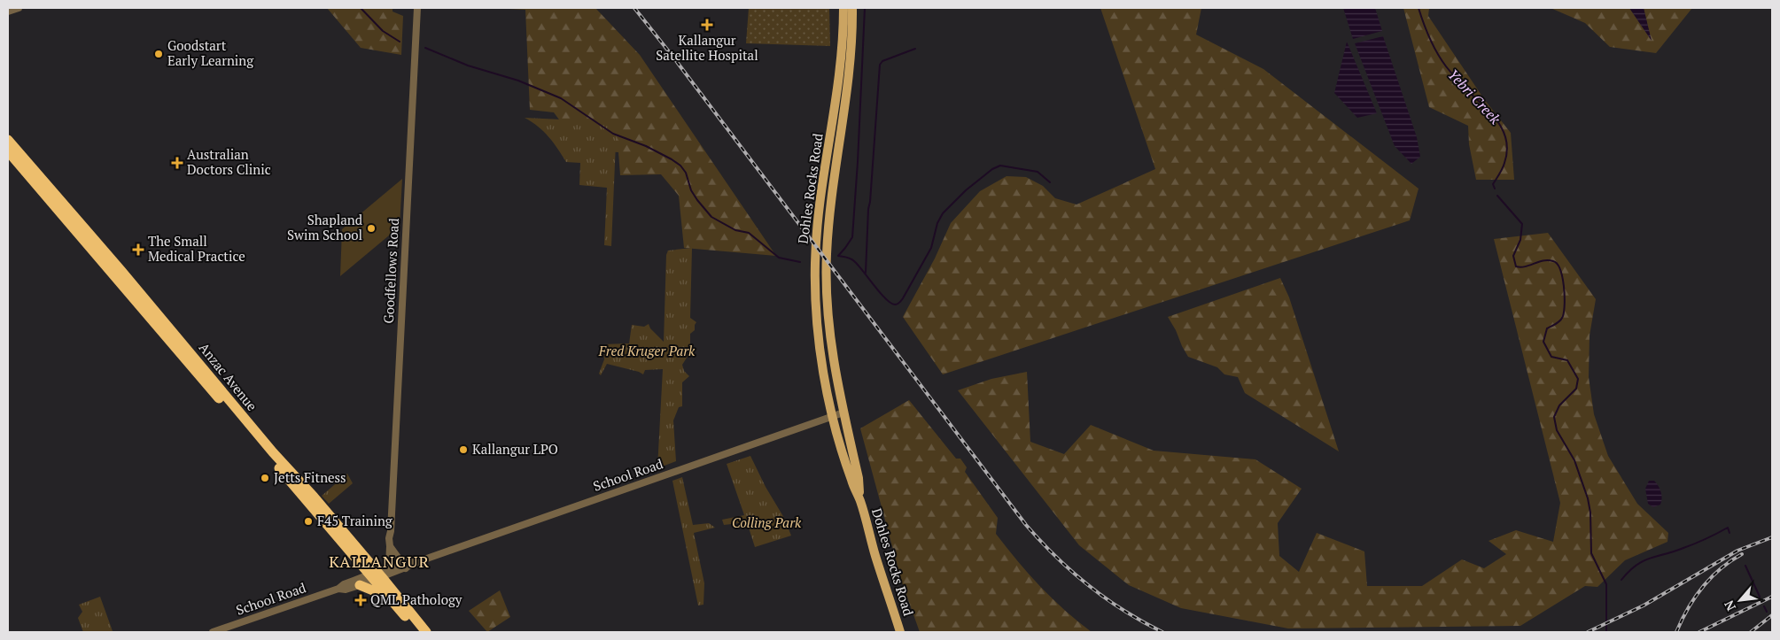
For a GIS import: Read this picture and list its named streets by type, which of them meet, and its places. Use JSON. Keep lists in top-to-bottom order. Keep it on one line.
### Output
{"streets":{"highway":["Anzac Avenue"],"main road":["Dohles Rocks Road"],"street":["Goodfellows Road","School Road"]},"crossings":[["Dohles Rocks Road","School Road"],["Goodfellows Road","School Road"],["Anzac Avenue","School Road"]],"districts":["KALLANGUR"],"water":["Yebri Creek"],"parks":["Fred Kruger Park","Colling Park"],"places":{"health":["Kallangur Satellite Hospital","Australian Doctors Clinic","The Small Medical Practice","QML Pathology"],"other":["Goodstart Early Learning","Shapland Swim School","Kallangur LPO","Jetts Fitness","F45 Training"]},"north":"bottom left"}
